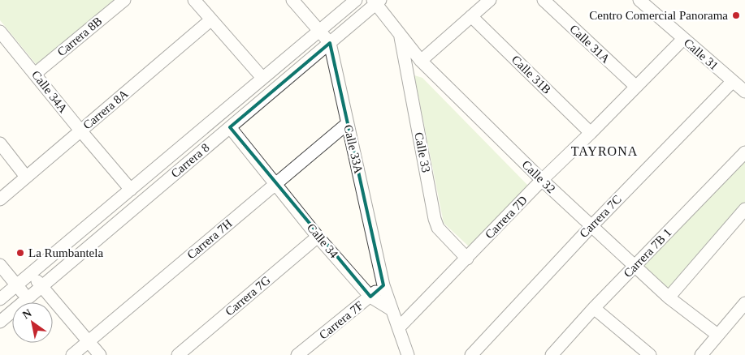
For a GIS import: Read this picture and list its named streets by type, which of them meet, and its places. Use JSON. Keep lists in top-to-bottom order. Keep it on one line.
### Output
{"streets":{"street":["Carrera 8B","Calle 31A","Calle 31","Calle 31B","Calle 34A","Carrera 8A","Calle 33A","Calle 33","Carrera 8","Calle 32","Carrera 7C","Carrera 7D","Carrera 7H","Calle 34","Carrera 7B 1","Carrera 7G","Carrera 7F"]},"crossings":[["Carrera 8B","Calle 34A"],["Calle 31A","Carrera 7D"],["Calle 31","Carrera 7C"],["Calle 31","Carrera 7D"],["Calle 31B","Carrera 7D"],["Calle 34A","Carrera 8A"],["Calle 34A","Carrera 8"],["Calle 33A","Carrera 8"],["Calle 33A","Carrera 7H"],["Calle 33A","Calle 34"],["Calle 33A","Carrera 7F"],["Calle 33","Calle 32"],["Calle 33","Carrera 7D"],["Carrera 8","Calle 32"],["Carrera 8","Calle 34"],["Calle 32","Carrera 7C"],["Calle 32","Carrera 7D"],["Calle 32","Carrera 7B 1"],["Carrera 7H","Calle 34"],["Calle 34","Carrera 7G"],["Calle 34","Carrera 7F"]],"districts":["TAYRONA"],"places":["Centro Comercial Panorama","La Rumbantela"],"north":"top left"}
